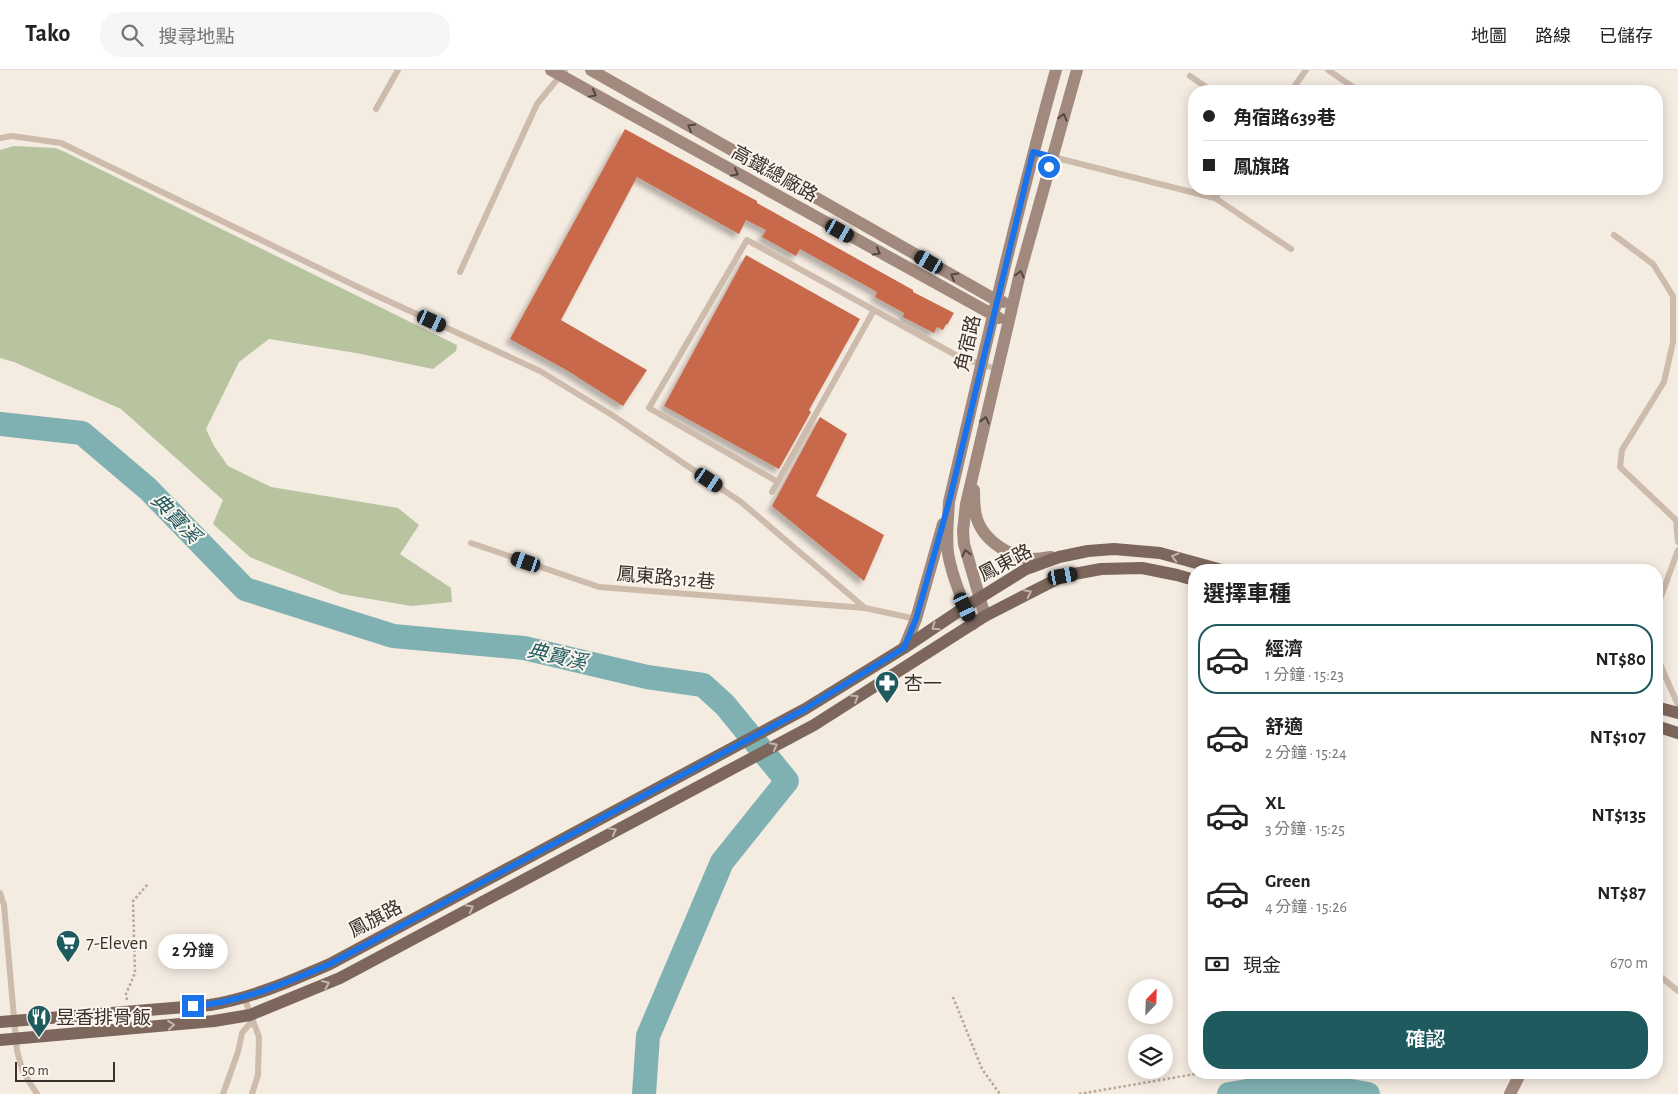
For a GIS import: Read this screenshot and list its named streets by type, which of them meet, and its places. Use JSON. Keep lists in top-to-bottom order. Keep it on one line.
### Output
{"streets":{"main road":["高鐵總廠路","角宿路","鳳東路","鳳旗路"],"lane":["鳳東路312巷"]},"crossings":[["高鐵總廠路","角宿路"],["角宿路","鳳東路"],["鳳東路","鳳旗路"]],"water":["典寶溪"],"places":{"pharmacy":["杏一"],"supermarket":["7-Eleven"],"restaurant":["昱香排骨飯"]},"scale_bar":"50 m","north":"top right","page":{"header":"Tako","search":"搜尋地點","nav":["地圖","路線","已儲存"],"banner":["角宿路639巷","鳳旗路"],"heading":"選擇車種","list":[{"name":"經濟","note":"1 分鐘 · 15:23","value":"NT$80"},{"name":"舒適","note":"2 分鐘 · 15:24","value":"NT$107"},{"name":"XL","note":"3 分鐘 · 15:25","value":"NT$135"},{"name":"Green","note":"4 分鐘 · 15:26","value":"NT$87"}],"bubble":"2 分鐘","pay":["現金","670 m"],"buttons":"確認","scale":"50 m"}}
